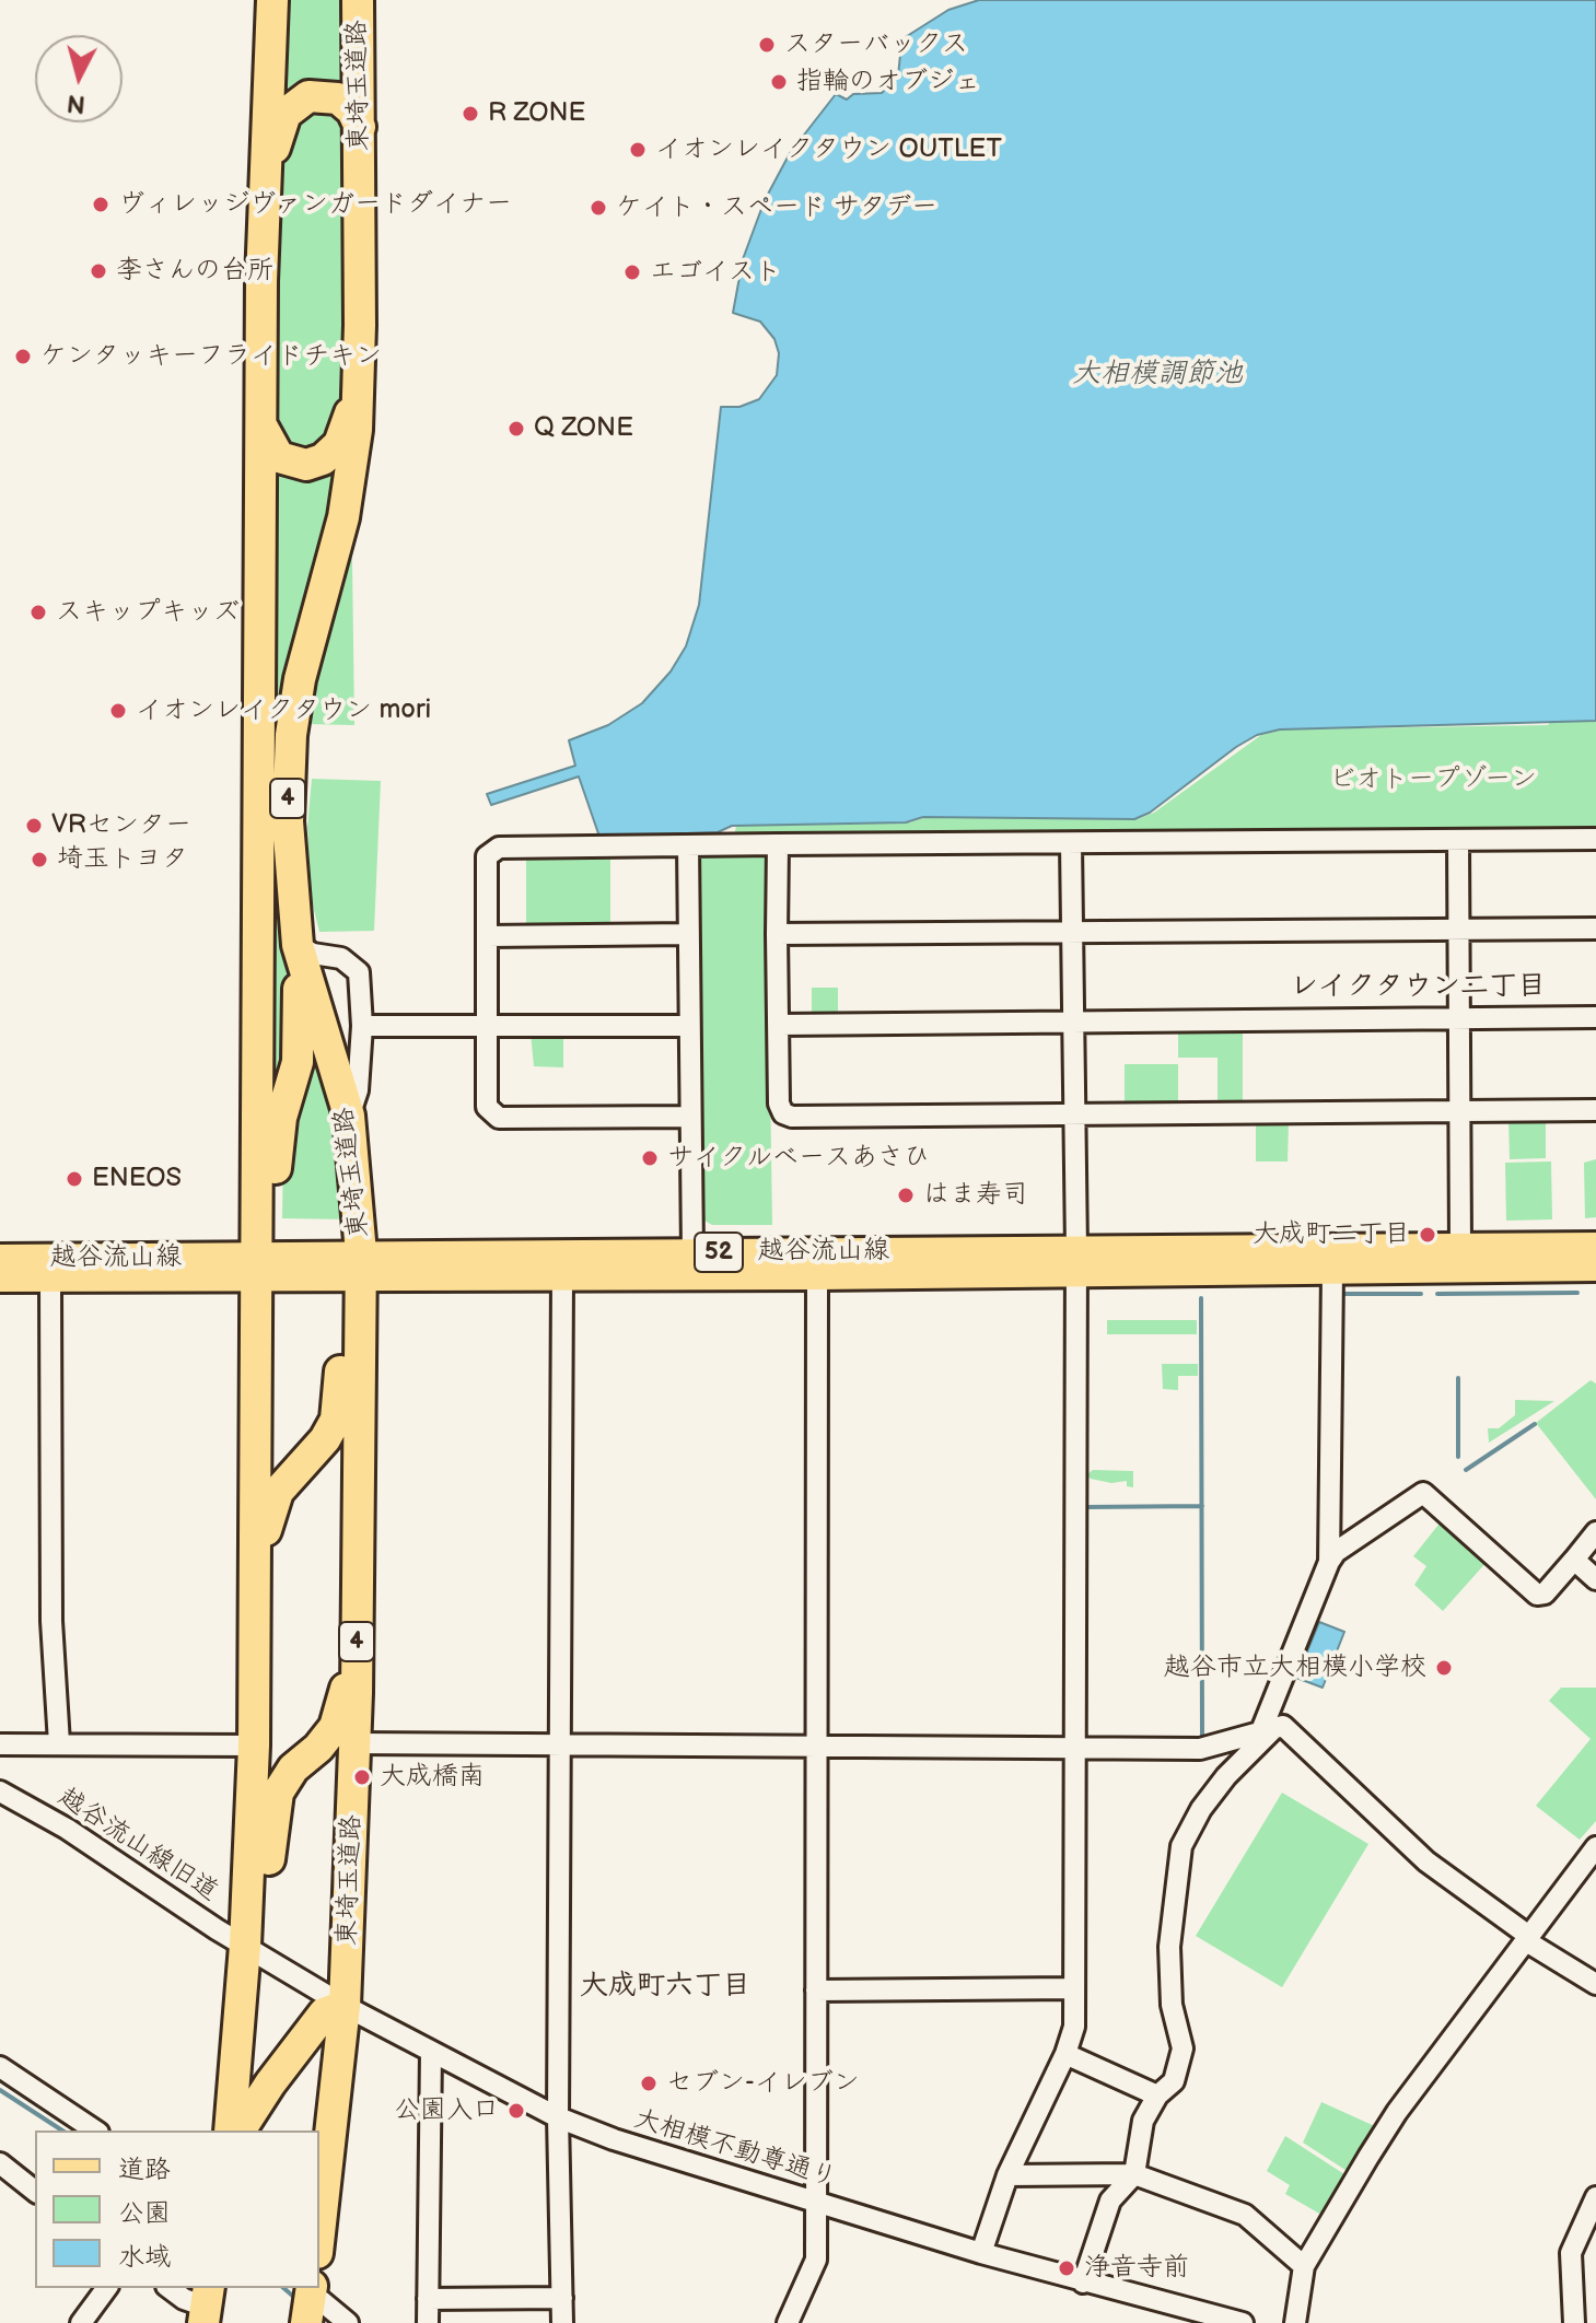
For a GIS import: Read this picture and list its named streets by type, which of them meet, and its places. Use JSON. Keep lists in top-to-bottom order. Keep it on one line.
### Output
{"streets":{"highway":["東埼玉道路","4"],"main road":["越谷流山線","52"],"street":["越谷流山線旧道","大相模不動尊通り"]},"crossings":[["東埼玉道路","4"],["東埼玉道路","越谷流山線"],["東埼玉道路","大相模不動尊通り"],["4","越谷流山線"],["4","越谷流山線旧道"],["4","大相模不動尊通り"],["越谷流山線旧道","大相模不動尊通り"]],"districts":["レイクタウン二丁目","大成町六丁目"],"water":["大相模調節池"],"parks":["ビオトープゾーン"],"places":["スターバックス","指輪のオブジェ","R ZONE","イオンレイクタウン OUTLET","ヴィレッジヴァンガードダイナー","ケイト・スペード サタデー","李さんの台所","エゴイスト","ケンタッキーフライドチキン","Q ZONE","スキップキッズ","イオンレイクタウン mori","VRセンター","埼玉トヨタ","サイクルベースあさひ","ENEOS","はま寿司","大成町二丁目","越谷市立大相模小学校","大成橋南","セブン-イレブン","公園入口","浄音寺前"],"legend":["道路","公園","水域"],"north":"bottom"}
